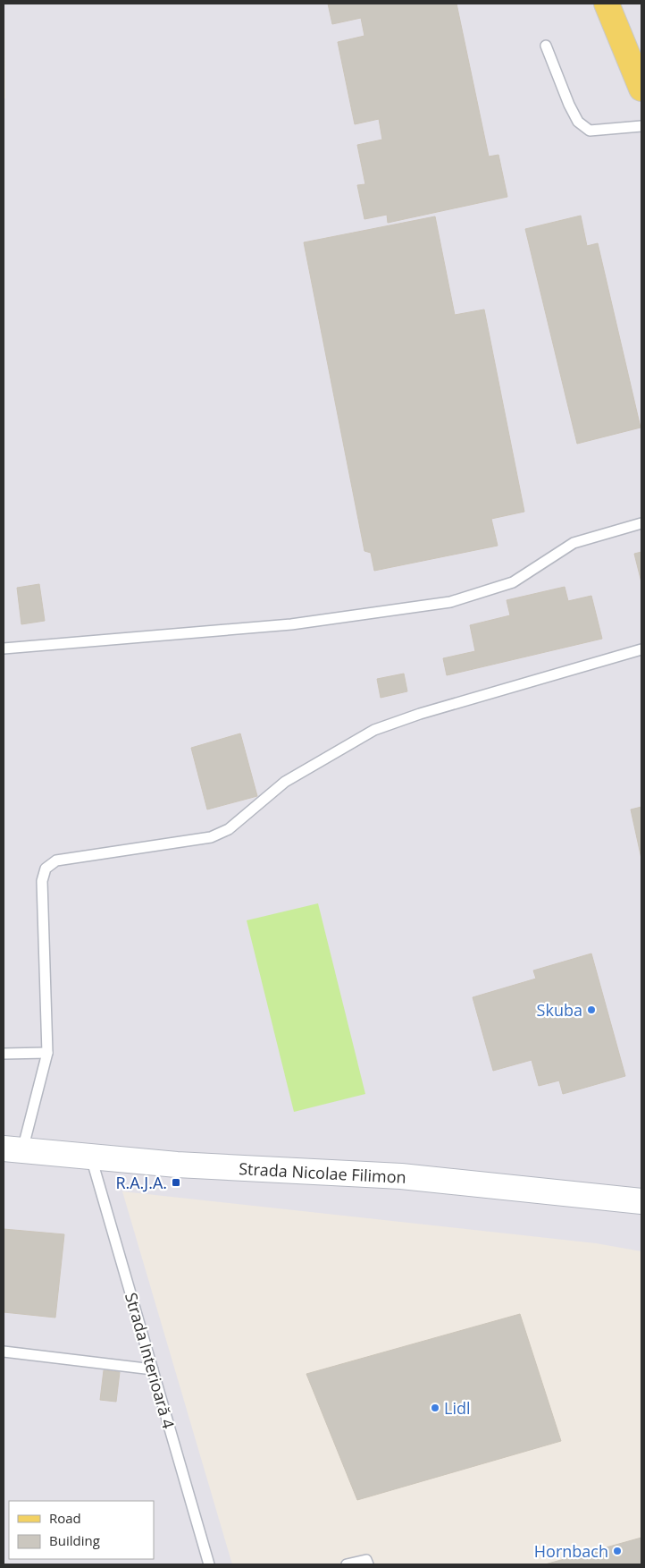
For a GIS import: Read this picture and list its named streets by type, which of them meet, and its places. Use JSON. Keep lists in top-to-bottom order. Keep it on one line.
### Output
{"streets":{"street":["Strada Nicolae Filimon"],"lane":["Strada Interioară 4"]},"crossings":[["Strada Nicolae Filimon","Strada Interioară 4"]],"places":{"other":["Skuba","Lidl","Hornbach"],"transit":["R.A.J.A."]},"legend":["Road","Building"]}
